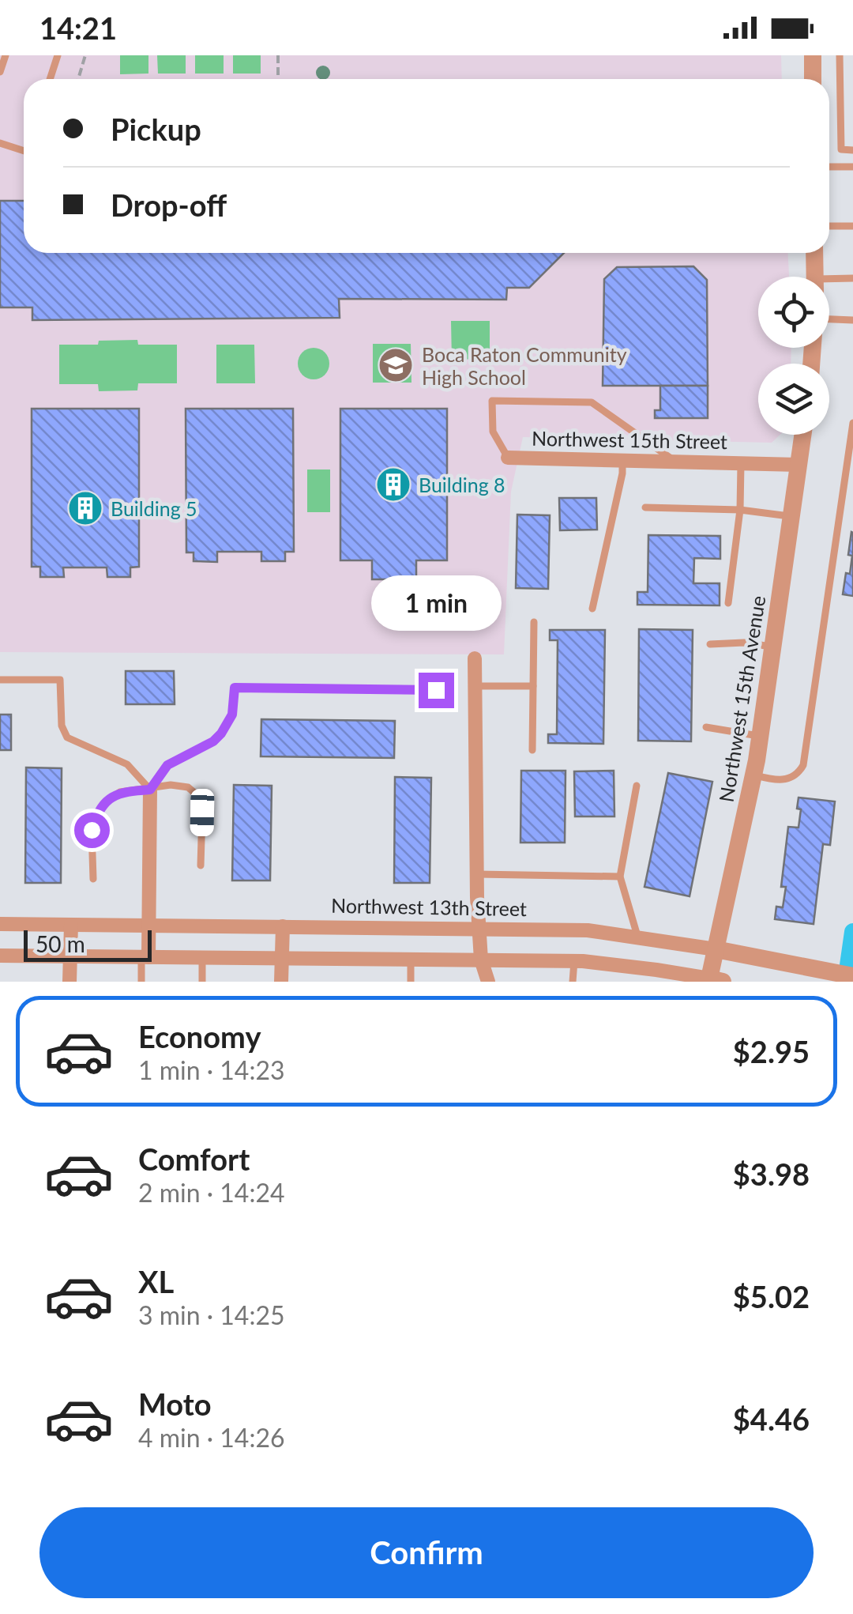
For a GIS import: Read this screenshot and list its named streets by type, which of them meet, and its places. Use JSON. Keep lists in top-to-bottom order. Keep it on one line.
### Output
{"streets":{"street":["Northwest 15th Street","Northwest 15th Avenue","Northwest 13th Street"]},"crossings":[["Northwest 15th Street","Northwest 15th Avenue"],["Northwest 15th Avenue","Northwest 13th Street"]],"places":{"school or university":["Boca Raton Community High School"],"building":["Building 8","Building 5"]},"scale_bar":"50 m","page":{"status":"14:21","banner":["Pickup","Drop-off"],"bubble":"1 min","scale":"50 m","list":[{"name":"Economy","note":"1 min · 14:23","value":"$2.95"},{"name":"Comfort","note":"2 min · 14:24","value":"$3.98"},{"name":"XL","note":"3 min · 14:25","value":"$5.02"},{"name":"Moto","note":"4 min · 14:26","value":"$4.46"}],"buttons":"Confirm"}}
